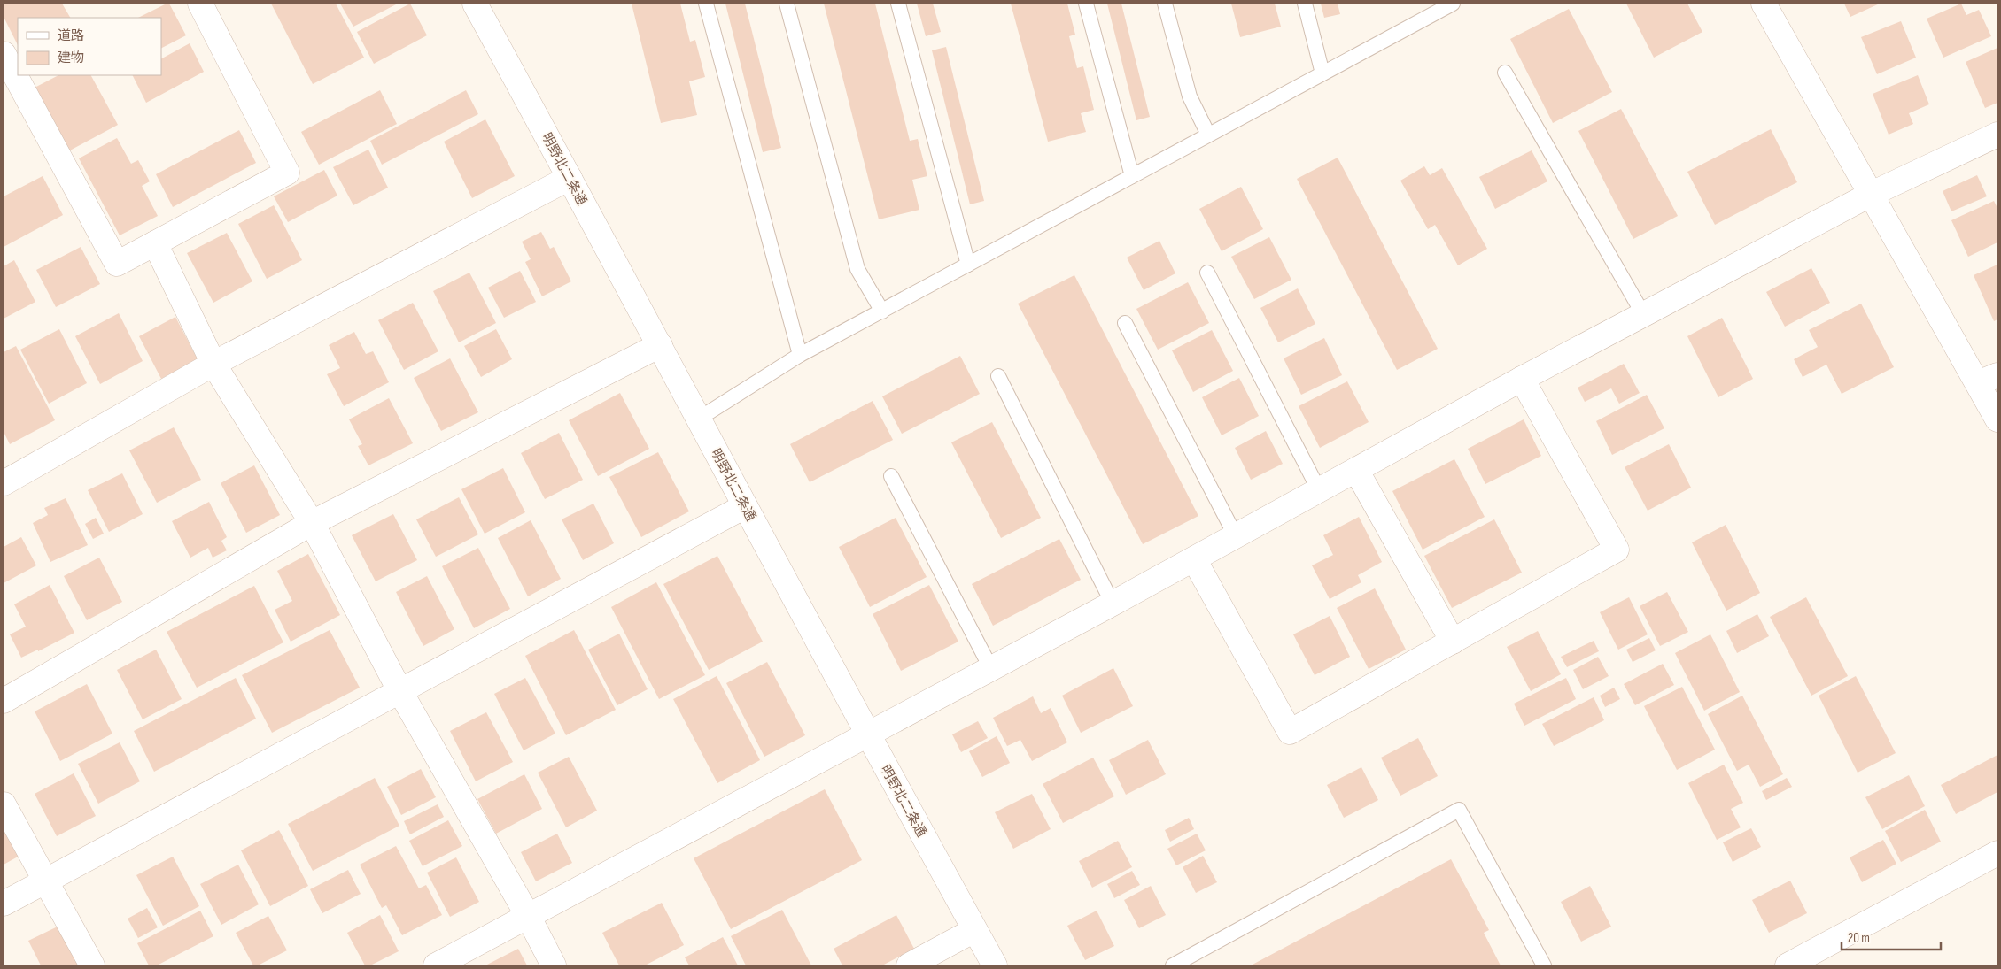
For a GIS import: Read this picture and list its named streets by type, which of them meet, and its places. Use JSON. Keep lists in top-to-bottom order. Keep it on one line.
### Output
{"streets":{"street":["明野北二条通"]},"legend":["道路","建物"],"scale_bar":"20 m"}
